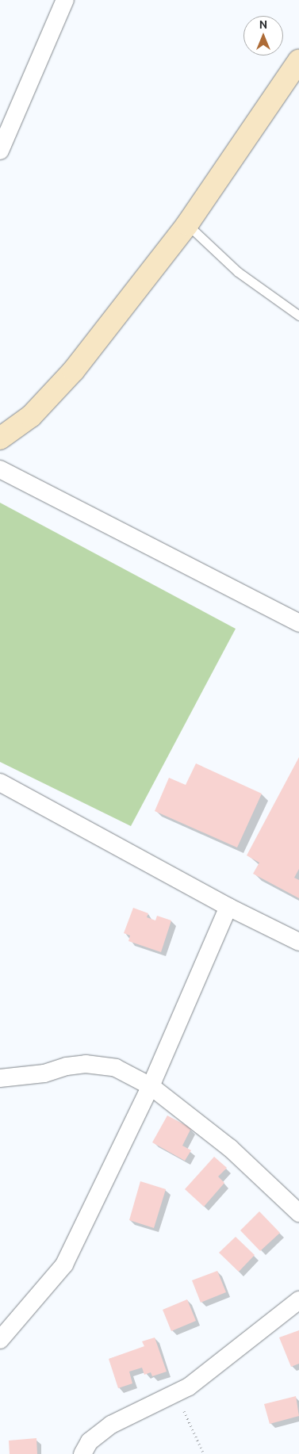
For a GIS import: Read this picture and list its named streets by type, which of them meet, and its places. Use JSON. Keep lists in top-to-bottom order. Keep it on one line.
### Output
{"north":"top"}
